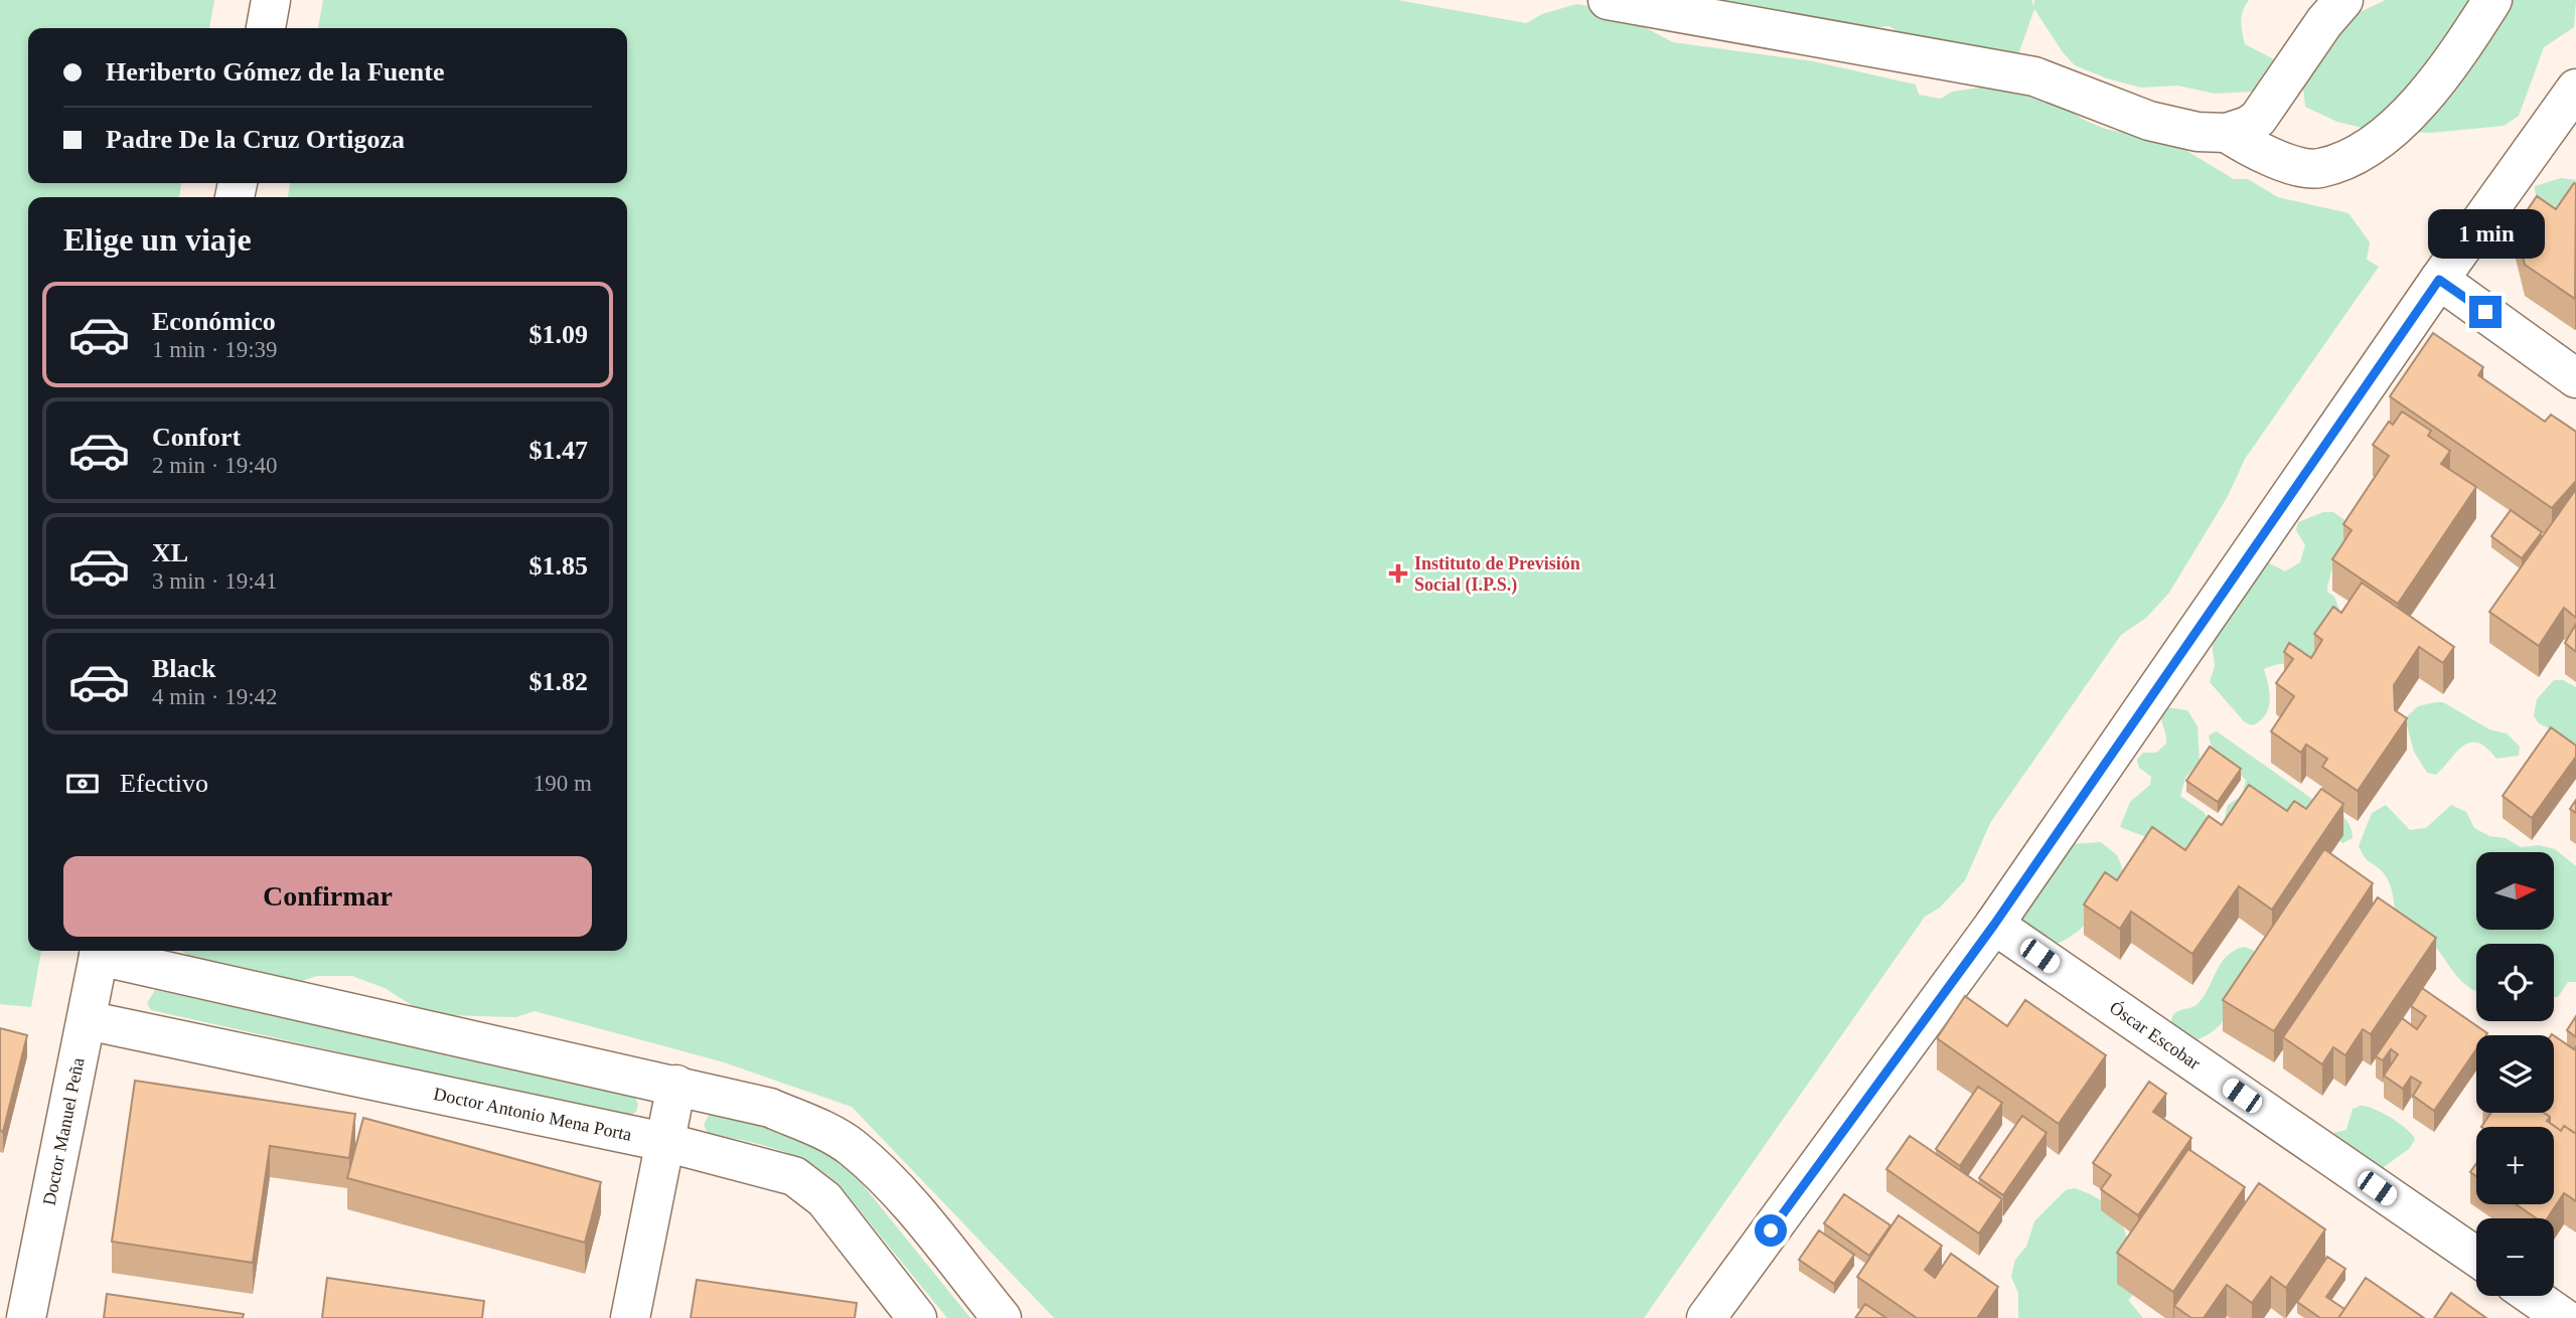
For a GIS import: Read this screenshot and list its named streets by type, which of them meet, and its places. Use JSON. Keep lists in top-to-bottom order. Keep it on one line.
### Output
{"streets":{"street":["Óscar Escobar","Doctor Antonio Mena Porta","Doctor Manuel Peña"]},"crossings":[["Doctor Antonio Mena Porta","Doctor Manuel Peña"]],"places":{"health":["Instituto de Previsión Social (I.P.S.)"]},"north":"right","page":{"banner":["Heriberto Gómez de la Fuente","Padre De la Cruz Ortigoza"],"heading":"Elige un viaje","bubble":"1 min","list":[{"name":"Económico","note":"1 min · 19:39","value":"$1.09"},{"name":"Confort","note":"2 min · 19:40","value":"$1.47"},{"name":"XL","note":"3 min · 19:41","value":"$1.85"},{"name":"Black","note":"4 min · 19:42","value":"$1.82"}],"pay":["Efectivo","190 m"],"buttons":"Confirmar","map_buttons":["+","−"]}}
